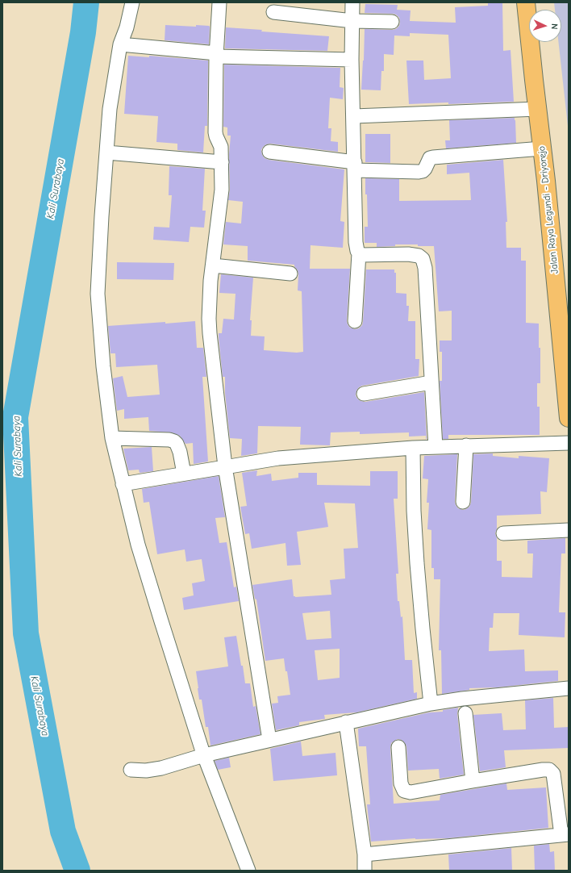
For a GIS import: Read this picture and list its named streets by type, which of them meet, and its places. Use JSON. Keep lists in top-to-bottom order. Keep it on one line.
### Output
{"streets":{"main road":["Jalan Raya Legundi - Driyorejo"]},"water":["Kali Surabaya"],"north":"right"}
